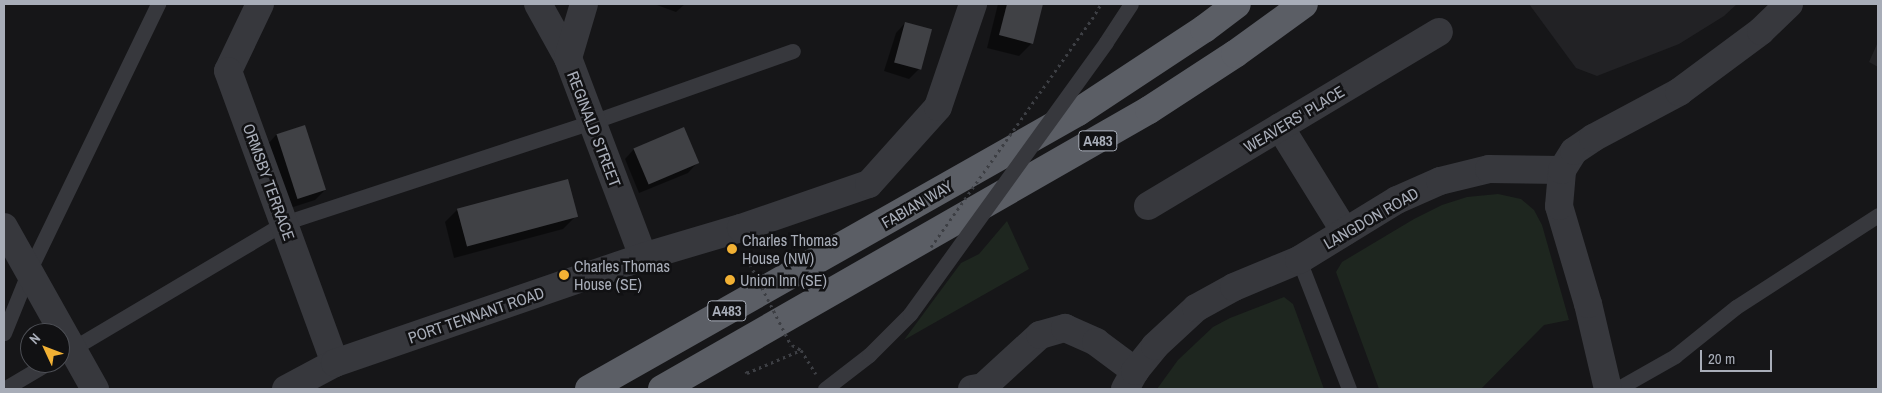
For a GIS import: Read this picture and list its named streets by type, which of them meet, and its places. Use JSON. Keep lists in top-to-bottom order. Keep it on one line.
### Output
{"streets":{"highway":["A483","FABIAN WAY"],"street":["WEAVERS' PLACE","REGINALD STREET","ORMSBY TERRACE","LANGDON ROAD","PORT TENNANT ROAD"]},"crossings":[["REGINALD STREET","PORT TENNANT ROAD"],["ORMSBY TERRACE","PORT TENNANT ROAD"]],"places":["Charles Thomas House (NW)","Charles Thomas House (SE)","Union Inn (SE)"],"scale_bar":"20 m","north":"top left"}
